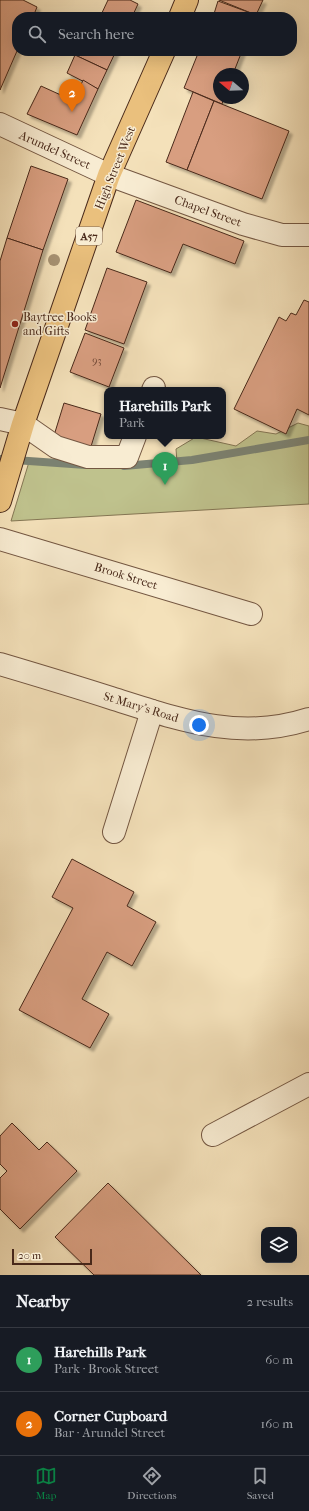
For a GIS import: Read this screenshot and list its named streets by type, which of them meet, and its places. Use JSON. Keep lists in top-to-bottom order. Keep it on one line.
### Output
{"streets":{"main road":["High Street West","A57"],"street":["Arundel Street","Chapel Street","Brook Street","St Mary's Road"]},"crossings":[["Arundel Street","High Street West"],["Arundel Street","Chapel Street"],["High Street West","Chapel Street"],["High Street West","A57"]],"places":["Baytree Books and Gifts"],"house_numbers":["93"],"scale_bar":"20 m","north":"left","page":{"search":"Search here","pins":["2","1"],"popup":["Harehills Park","Park"],"scale":"20 m","heading":["Nearby","2 results"],"list":[{"mark":"1","name":"Harehills Park","note":"Park · Brook Street","value":"60 m"},{"mark":"2","name":"Corner Cupboard","note":"Bar · Arundel Street","value":"160 m"}],"nav":["Map","Directions","Saved"]}}
